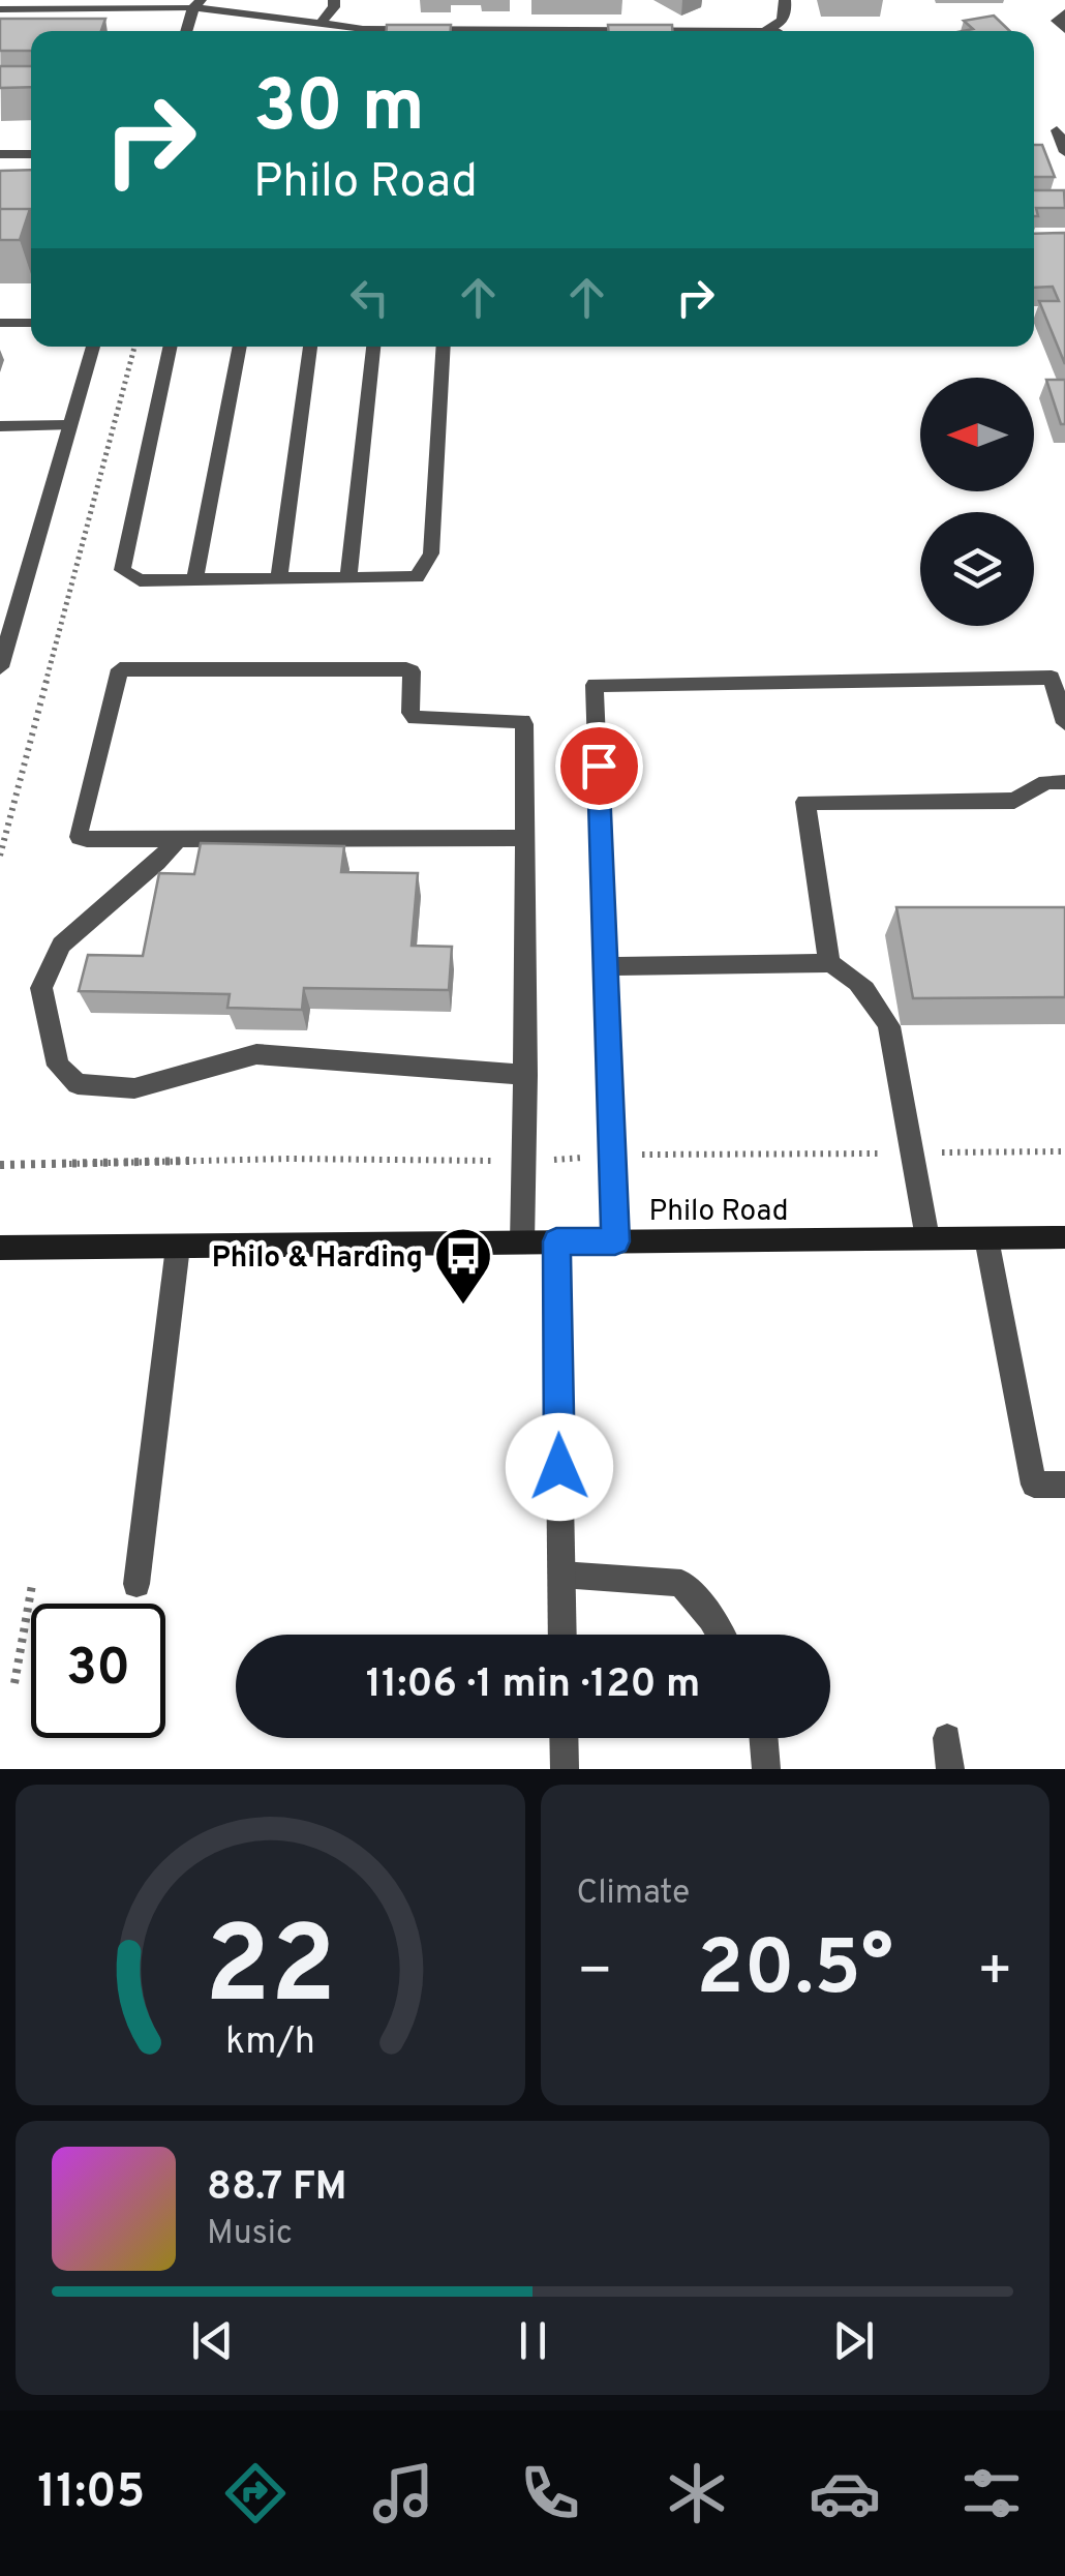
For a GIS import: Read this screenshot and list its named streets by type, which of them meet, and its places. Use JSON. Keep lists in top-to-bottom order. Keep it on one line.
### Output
{"streets":{"main road":["Philo Road"]},"places":{"bus stop":["Philo & Harding"]},"north":"left","page":{"turn":["30 m","Philo Road"],"limit":"30","trip":"11:06 · 1 min · 120 m","tile":"Climate","heat":["−","20.5°","+"],"song":["88.7 FM","Music"],"tabs":"11:05","gauge":["22","km/h"]}}
